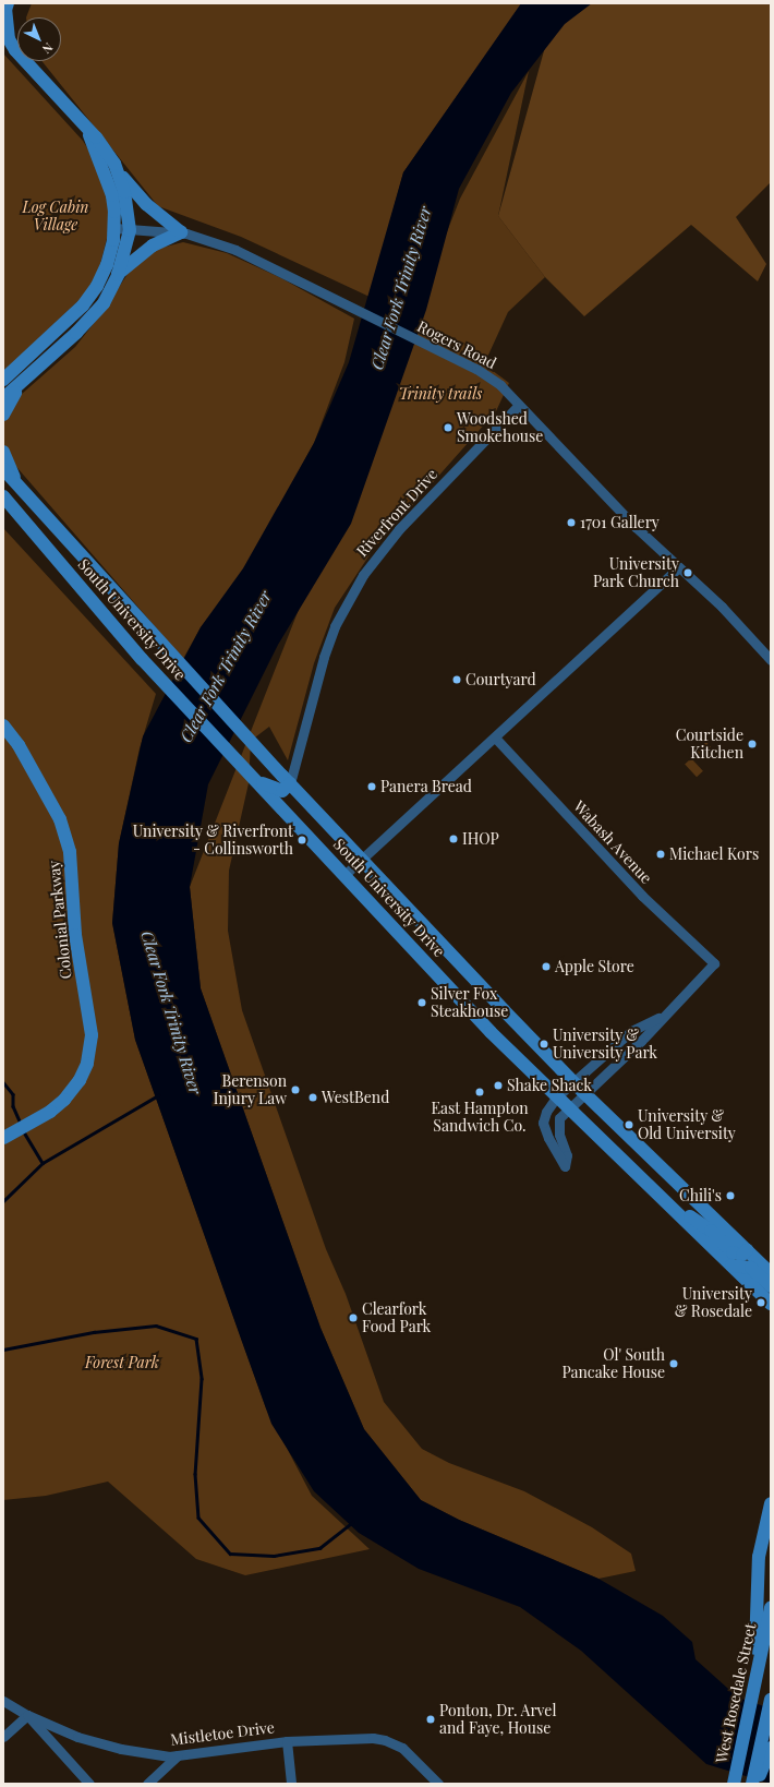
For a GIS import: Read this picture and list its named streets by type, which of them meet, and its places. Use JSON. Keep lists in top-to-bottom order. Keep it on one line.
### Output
{"streets":{"main road":["South University Drive","Colonial Parkway","West Rosedale Street"],"street":["Rogers Road","Riverfront Drive","Wabash Avenue","Mistletoe Drive"]},"crossings":[["Rogers Road","Riverfront Drive"],["Riverfront Drive","South University Drive"]],"water":["Clear Fork Trinity River"],"parks":["Log Cabin Village","Trinity trails","Forest Park"],"places":["Woodshed Smokehouse","1701 Gallery","University Park Church","Courtyard","Courtside Kitchen","Panera Bread","IHOP","University & Riverfront - Collinsworth","Michael Kors","Apple Store","Silver Fox Steakhouse","University & University Park","Shake Shack","Berenson Injury Law","East Hampton Sandwich Co.","WestBend","University & Old University","Chili's","University & Rosedale","Clearfork Food Park","Ol' South Pancake House","Ponton, Dr. Arvel and Faye, House"],"north":"bottom right"}
